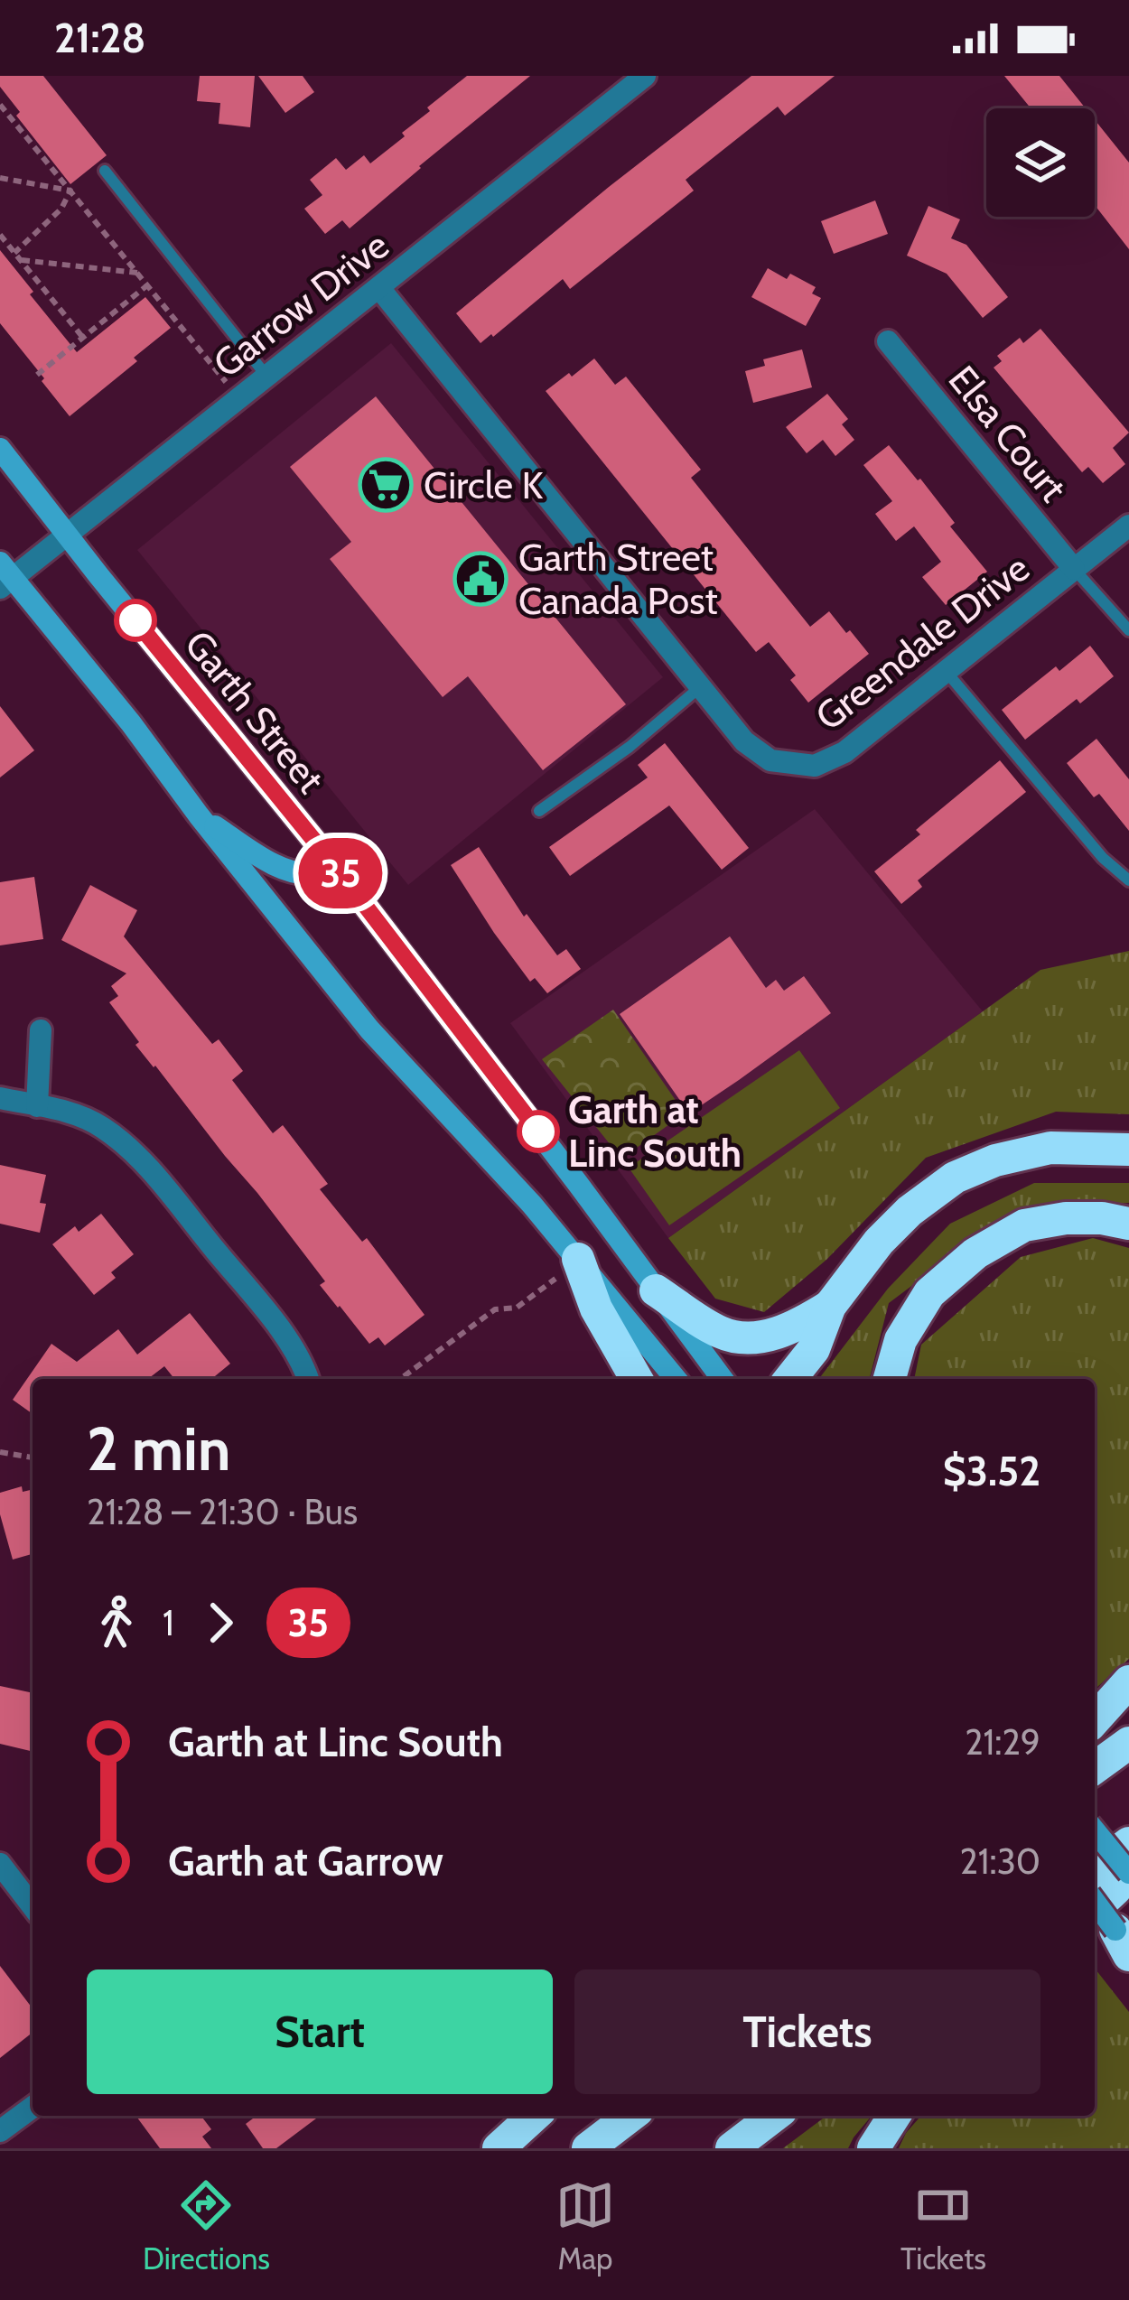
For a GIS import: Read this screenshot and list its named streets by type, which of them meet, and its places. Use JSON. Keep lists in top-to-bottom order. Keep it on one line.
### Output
{"streets":{"main road":["Garth Street"],"street":["Garrow Drive","Elsa Court","Greendale Drive"]},"crossings":[["Garrow Drive","Greendale Drive"],["Garrow Drive","Garth Street"],["Elsa Court","Greendale Drive"]],"places":{"supermarket":["Circle K"],"public building":["Garth Street Canada Post"],"other":["Garth at Linc South"]},"lines":["bus line 35"],"page":{"status":"21:28","on_map":"35","heading":["2 min","21:28 – 21:30 · Bus","$3.52"],"legs":["1","35"],"list":[{"name":"Garth at Linc South","value":"21:29"},{"name":"Garth at Garrow","value":"21:30"}],"buttons":["Start","Tickets"],"tabs":["Directions","Map","Tickets"]}}
